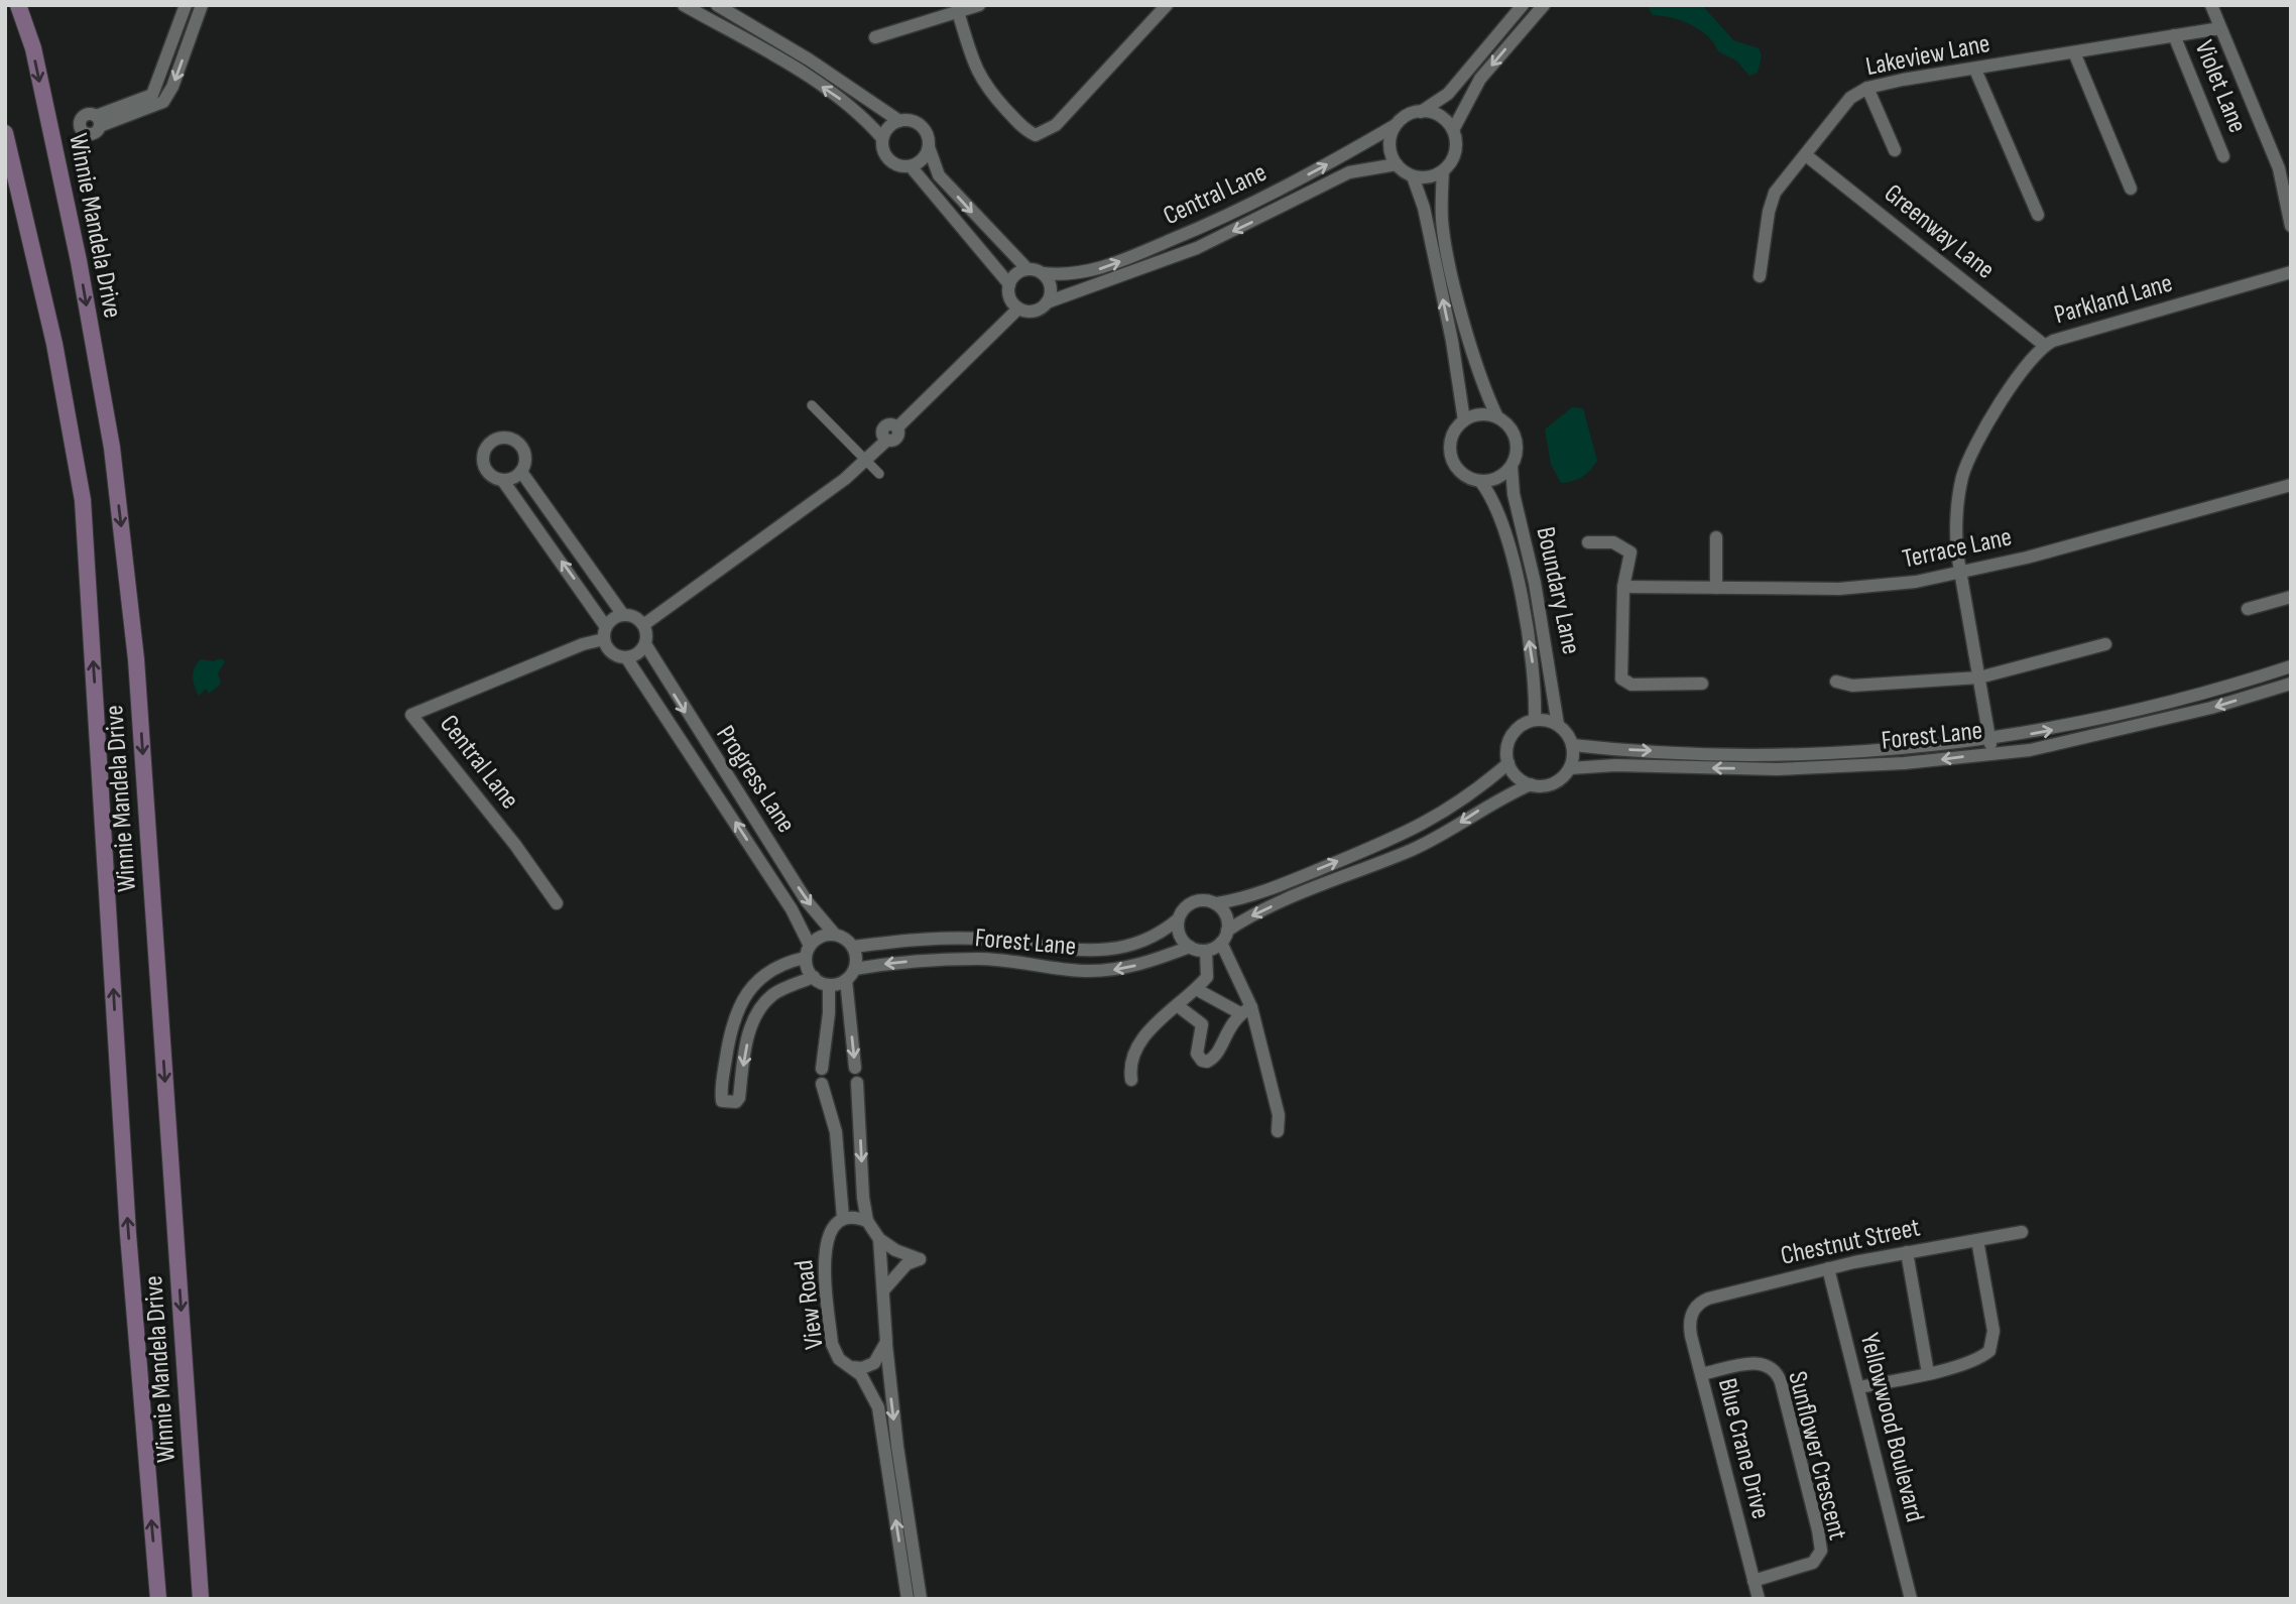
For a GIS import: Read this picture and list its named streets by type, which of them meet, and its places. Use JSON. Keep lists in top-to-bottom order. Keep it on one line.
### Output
{"streets":{"main road":["Winnie Mandela Drive"],"street":["Lakeview Lane","Violet Lane","Central Lane","Greenway Lane","Parkland Lane","Terrace Lane","Boundary Lane","Forest Lane","Progress Lane","Chestnut Street","View Road","Yellowwood Boulevard","Blue Crane Drive","Sunflower Crescent"]},"crossings":[["Lakeview Lane","Violet Lane"],["Lakeview Lane","Greenway Lane"],["Central Lane","Progress Lane"],["Greenway Lane","Parkland Lane"],["Parkland Lane","Terrace Lane"],["Parkland Lane","Forest Lane"],["Boundary Lane","Forest Lane"],["Forest Lane","Progress Lane"],["Chestnut Street","Yellowwood Boulevard"],["Chestnut Street","Blue Crane Drive"],["Blue Crane Drive","Sunflower Crescent"]]}
